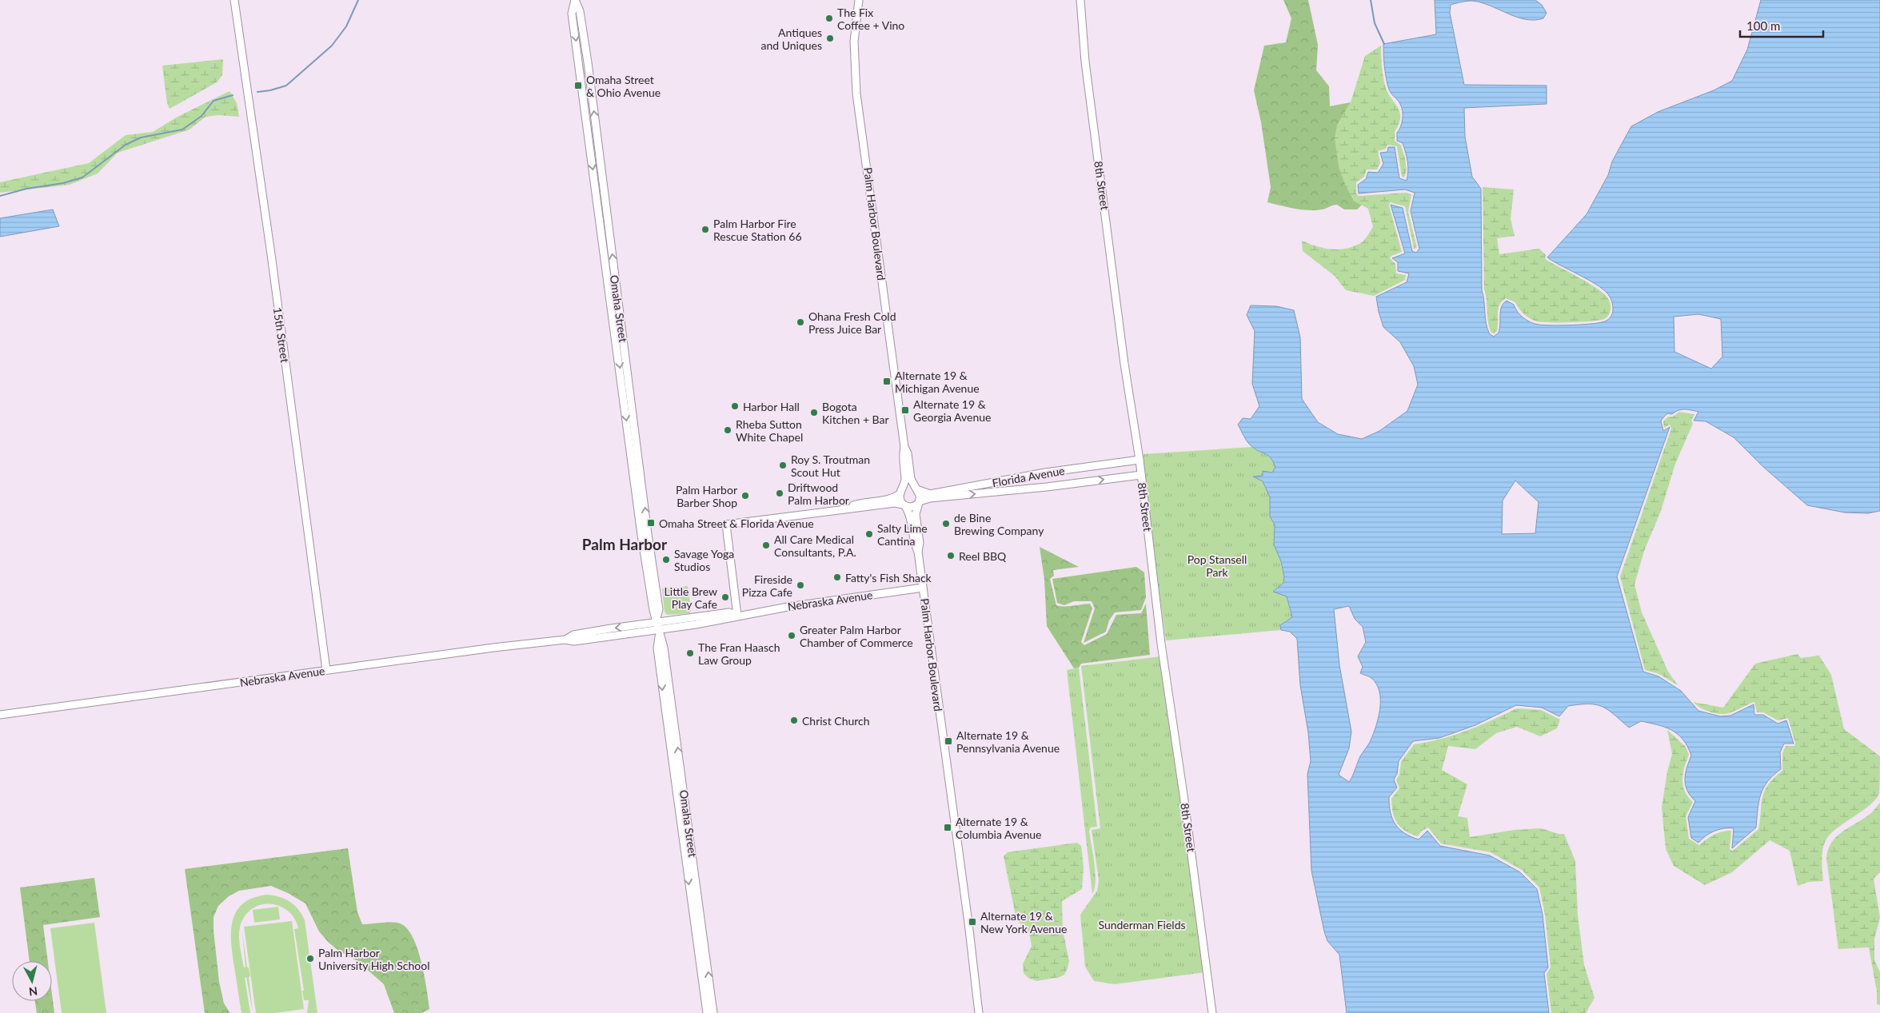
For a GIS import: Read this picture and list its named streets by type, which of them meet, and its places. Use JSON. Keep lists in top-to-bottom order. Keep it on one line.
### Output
{"streets":{"street":["8th Street","Palm Harbor Boulevard","Omaha Street","15th Street","Florida Avenue","Nebraska Avenue"]},"crossings":[["8th Street","Florida Avenue"],["Palm Harbor Boulevard","Florida Avenue"],["Palm Harbor Boulevard","Nebraska Avenue"],["Omaha Street","Nebraska Avenue"],["15th Street","Nebraska Avenue"]],"districts":["Palm Harbor"],"parks":["Pop Stansell Park","Sunderman Fields"],"places":{"other":["The Fix Coffee + Vino","Antiques and Uniques","Palm Harbor Fire Rescue Station 66","Ohana Fresh Cold Press Juice Bar","Harbor Hall","Bogota Kitchen + Bar","Rheba Sutton White Chapel","Roy S. Troutman Scout Hut","Driftwood Palm Harbor","Palm Harbor Barber Shop","de Bine Brewing Company","Salty Lime Cantina","All Care Medical Consultants, P.A.","Reel BBQ","Savage Yoga Studios","Fatty's Fish Shack","Fireside Pizza Cafe","Little Brew Play Cafe","Greater Palm Harbor Chamber of Commerce","The Fran Haasch Law Group","Christ Church","Palm Harbor University High School"],"transit":["Omaha Street & Ohio Avenue","Alternate 19 & Michigan Avenue","Alternate 19 & Georgia Avenue","Omaha Street & Florida Avenue","Alternate 19 & Pennsylvania Avenue","Alternate 19 & Columbia Avenue","Alternate 19 & New York Avenue"]},"scale_bar":"100 m","north":"bottom"}
